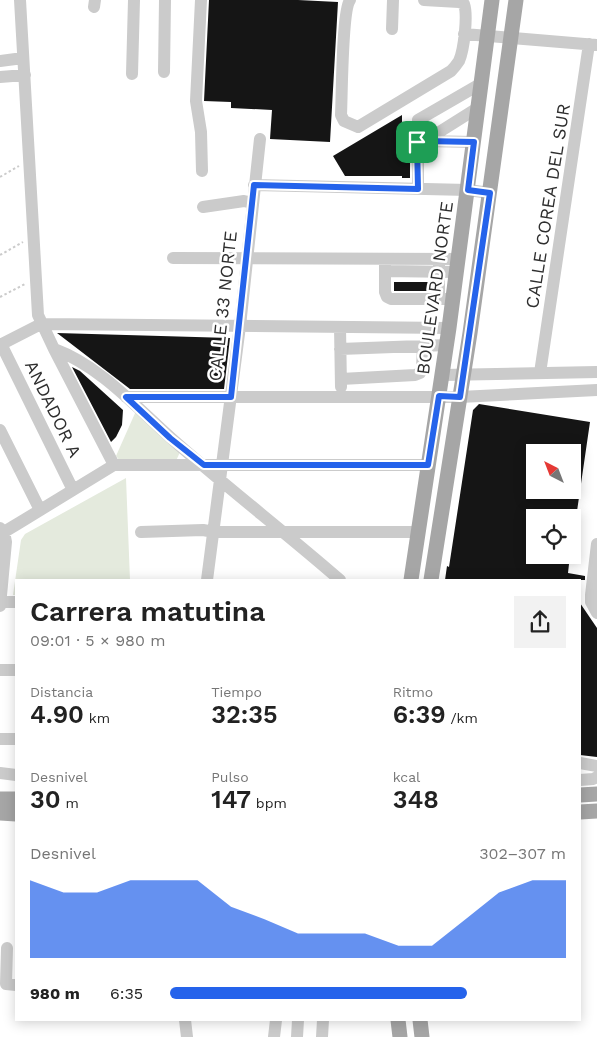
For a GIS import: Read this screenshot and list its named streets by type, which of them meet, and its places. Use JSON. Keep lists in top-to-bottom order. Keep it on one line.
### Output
{"streets":{"main road":["BOULEVARD NORTE"],"street":["CALLE COREA DEL SUR","CALLE 33 NORTE","ANDADOR A"]},"north":"top left","page":{"heading":["Carrera matutina","09:01 · 5 × 980 m"],"stats":[["Distancia","4.90 km"],["Tiempo","32:35"],["Ritmo","6:39 /km"],["Desnivel","30 m"],["Pulso","147 bpm"],["kcal","348"]],"chart":["Desnivel","302–307 m"],"list":[{"name":"980 m","note":"6:35"}]}}
